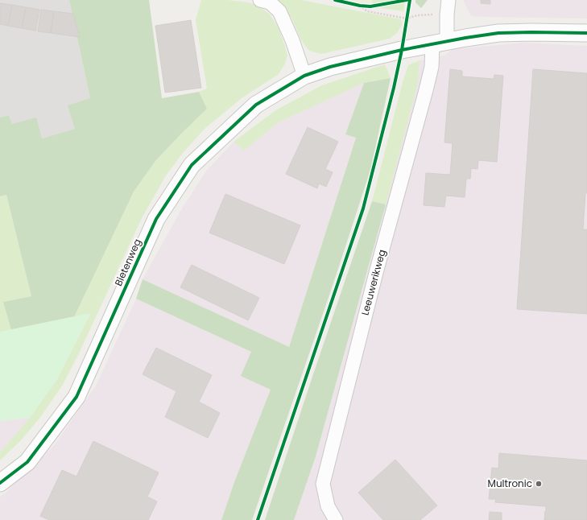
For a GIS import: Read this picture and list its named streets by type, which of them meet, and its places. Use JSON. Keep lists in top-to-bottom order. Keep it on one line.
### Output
{"streets":{"street":["Bietenweg","Leeuwerikweg"]},"crossings":[["Bietenweg","Leeuwerikweg"]],"places":["Multronic"]}
